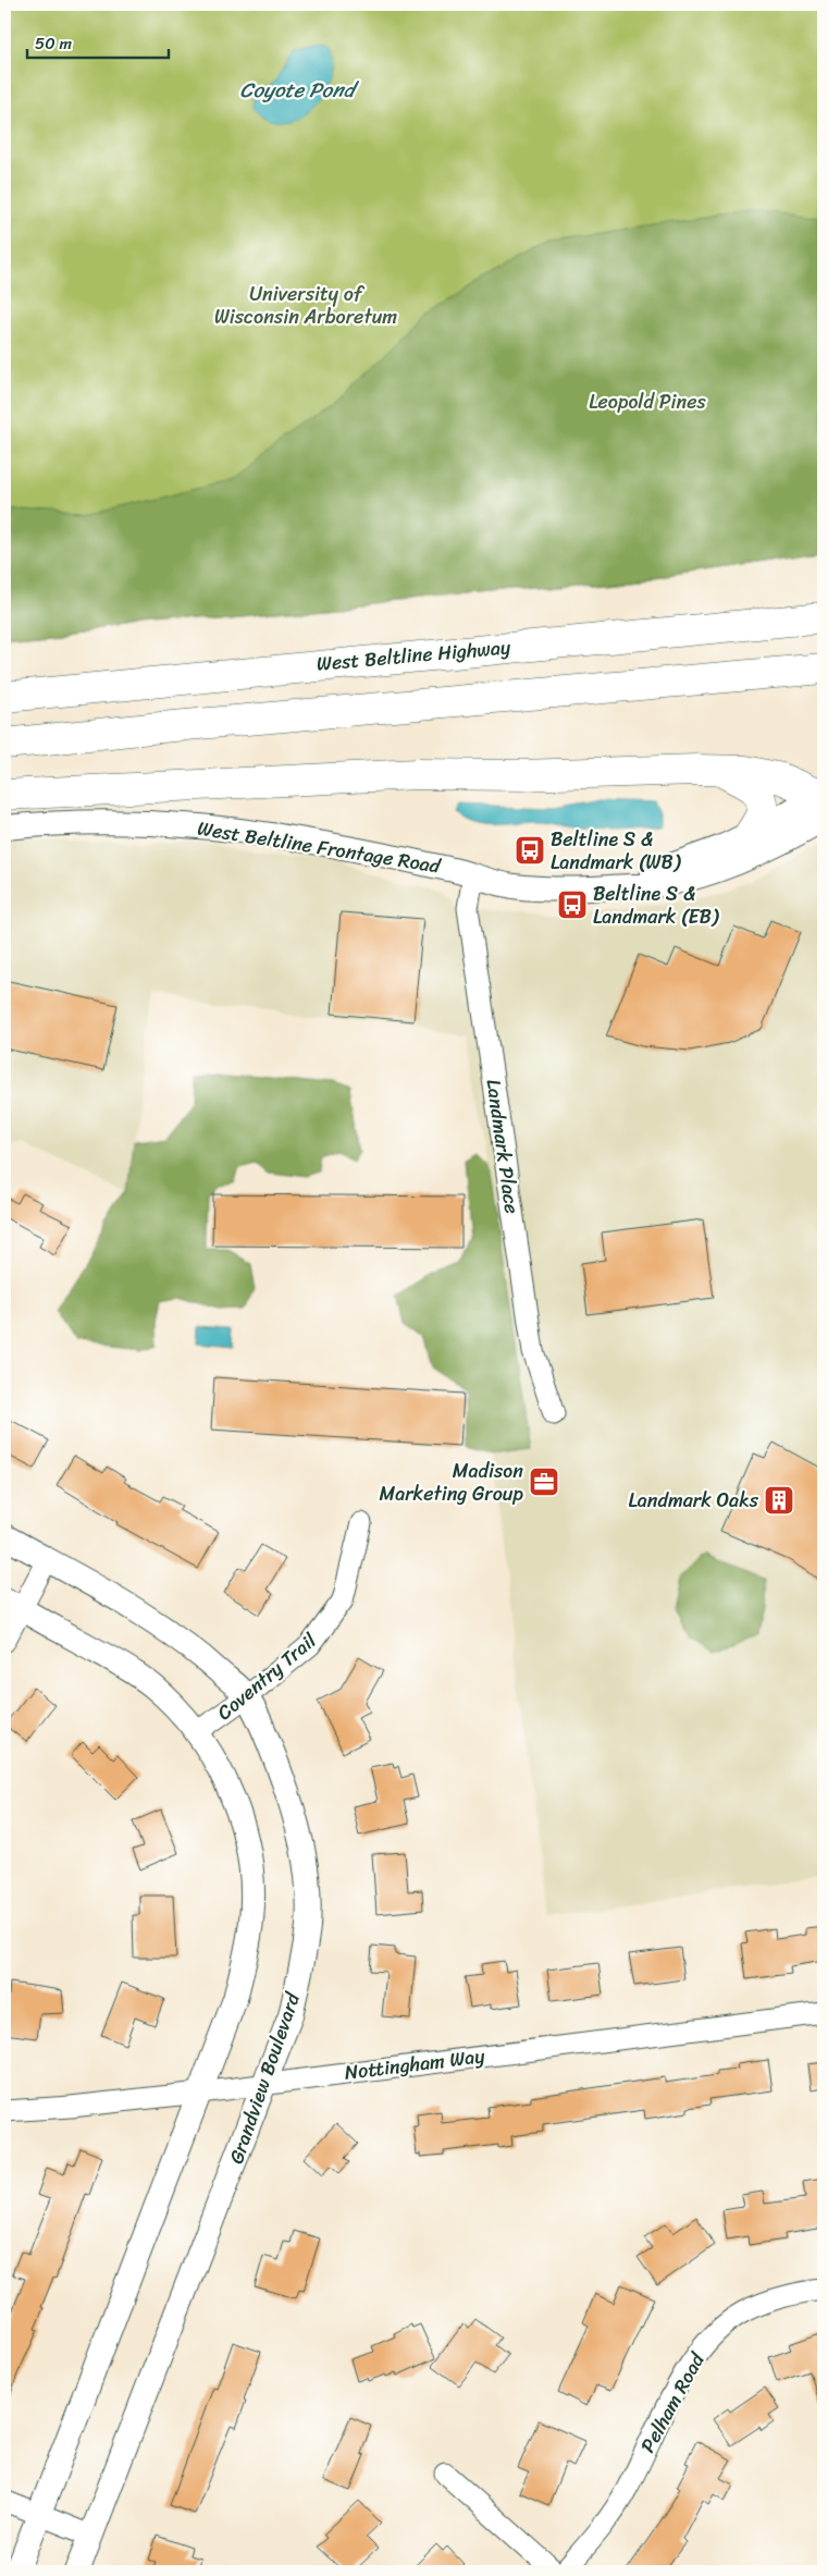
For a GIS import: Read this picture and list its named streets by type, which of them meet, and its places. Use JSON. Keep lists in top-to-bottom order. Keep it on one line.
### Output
{"streets":{"highway":["West Beltline Highway"],"street":["West Beltline Frontage Road","Landmark Place","Coventry Trail","Nottingham Way","Grandview Boulevard","Pelham Road"]},"crossings":[["West Beltline Frontage Road","Landmark Place"],["Coventry Trail","Grandview Boulevard"],["Nottingham Way","Grandview Boulevard"]],"water":["Coyote Pond"],"parks":["University of Wisconsin Arboretum","Leopold Pines"],"places":{"bus stop":["Beltline S & Landmark (WB)","Beltline S & Landmark (EB)"],"office":["Madison Marketing Group"],"building":["Landmark Oaks"]},"scale_bar":"50 m"}
